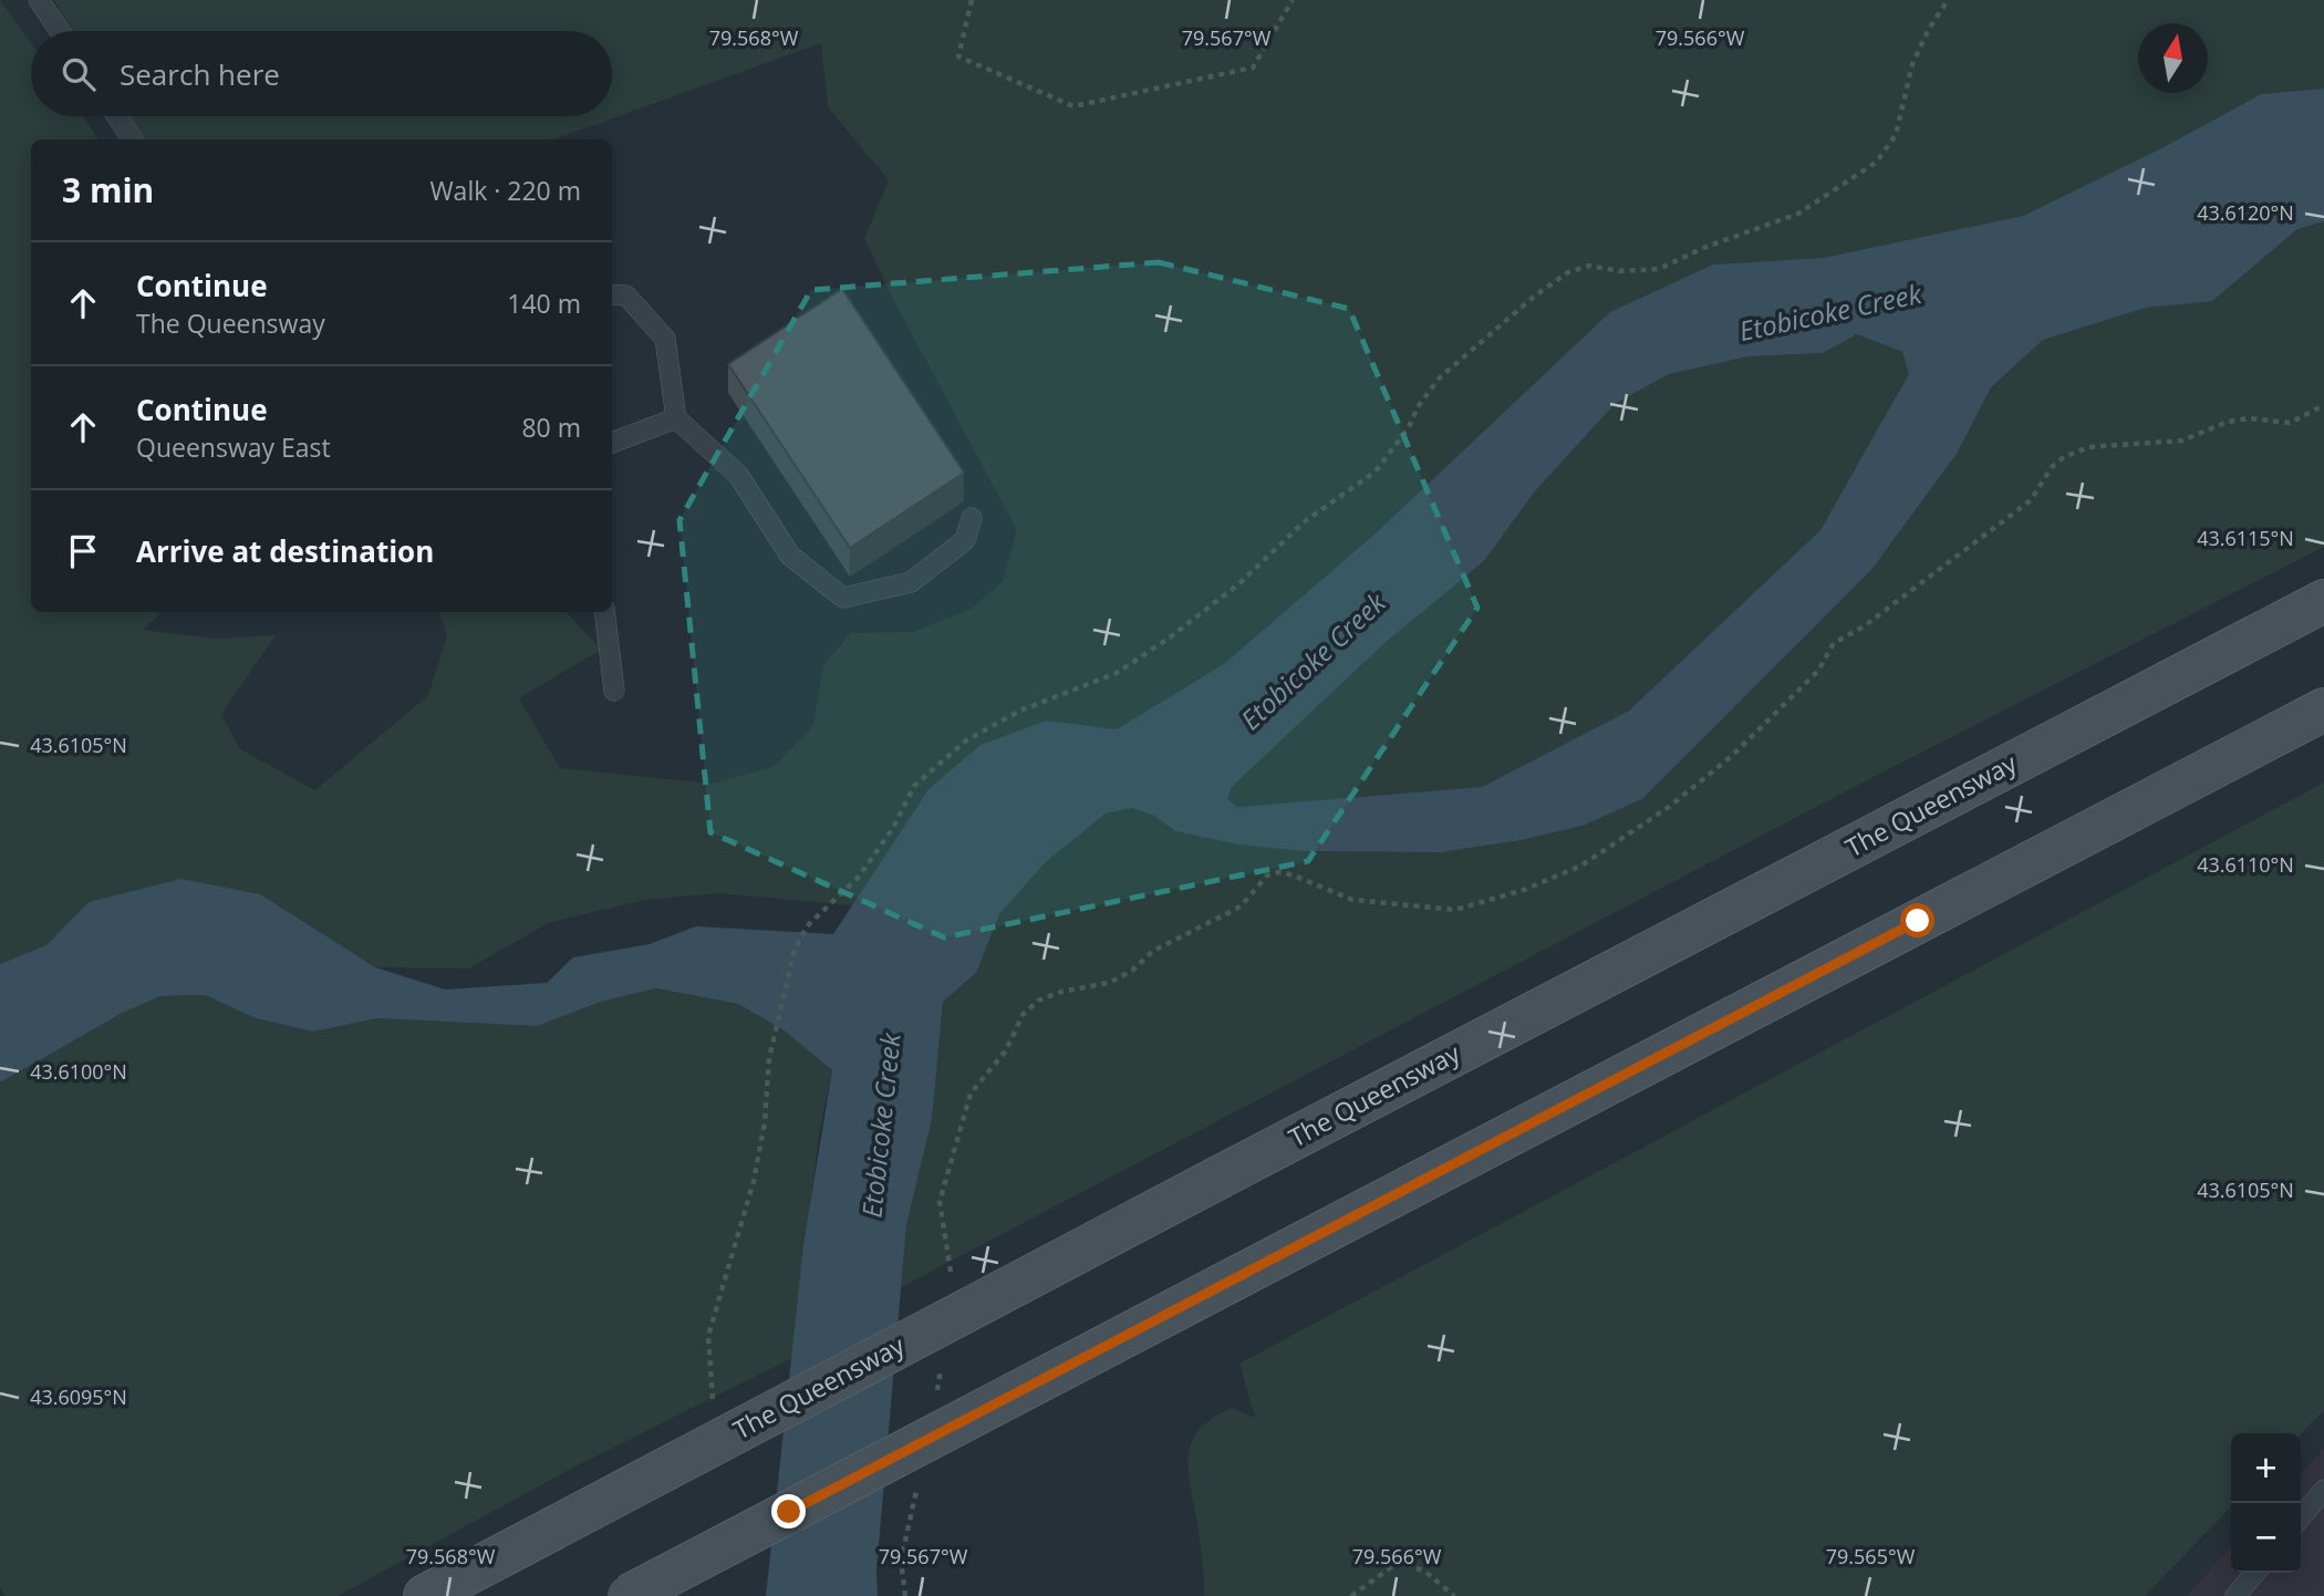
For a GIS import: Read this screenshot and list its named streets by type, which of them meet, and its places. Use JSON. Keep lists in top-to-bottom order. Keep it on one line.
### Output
{"streets":{"main road":["The Queensway"]},"water":["Etobicoke Creek"],"north":"top","page":{"search":"Search here","heading":["3 min","Walk · 220 m"],"list":[["Continue","The Queensway","140 m"],["Continue","Queensway East","80 m"],"Arrive at destination"],"map_buttons":["+","−"]},"coordinates":["79.568°W","79.567°W","79.566°W","43.6120°N","43.6115°N","43.6105°N","43.6110°N","43.6100°N","43.6095°N","79.565°W"]}
